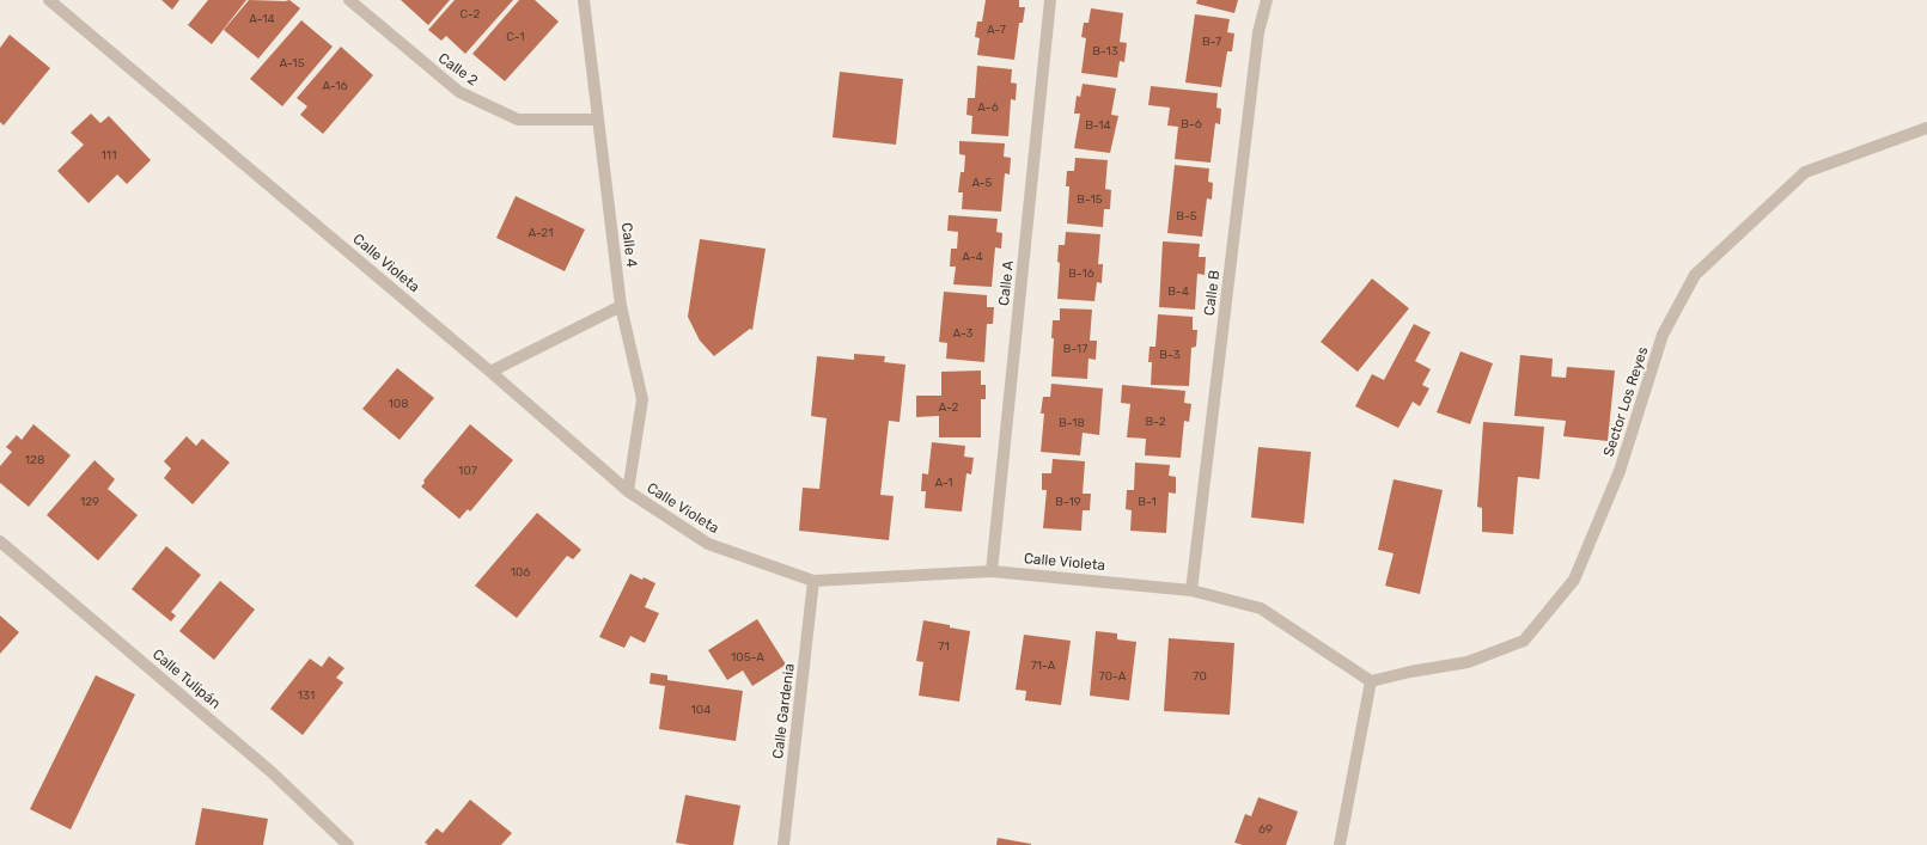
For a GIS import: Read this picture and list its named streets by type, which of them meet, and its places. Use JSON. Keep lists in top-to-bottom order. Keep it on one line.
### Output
{"streets":{"street":["Calle 2","Calle 4","Calle Violeta","Calle A","Calle B","Sector Los Reyes","Calle Tulipán","Calle Gardenia"]},"crossings":[["Calle 2","Calle 4"],["Calle 4","Calle Violeta"],["Calle Violeta","Calle A"],["Calle Violeta","Calle B"],["Calle Violeta","Sector Los Reyes"],["Calle Violeta","Calle Gardenia"]],"house_numbers":["C-2","A-14","A-7","C-1","B-7","B-13","A-15","A-16","A-6","B-6","B-14","111","A-5","B-15","B-5","A-21","A-4","B-16","B-4","A-3","B-17","B-3","108","A-2","B-2","B-18","128","107","A-1","129","B-19","B-1","106","71","105-A","71-A","70-A","70","131","104","69"]}
